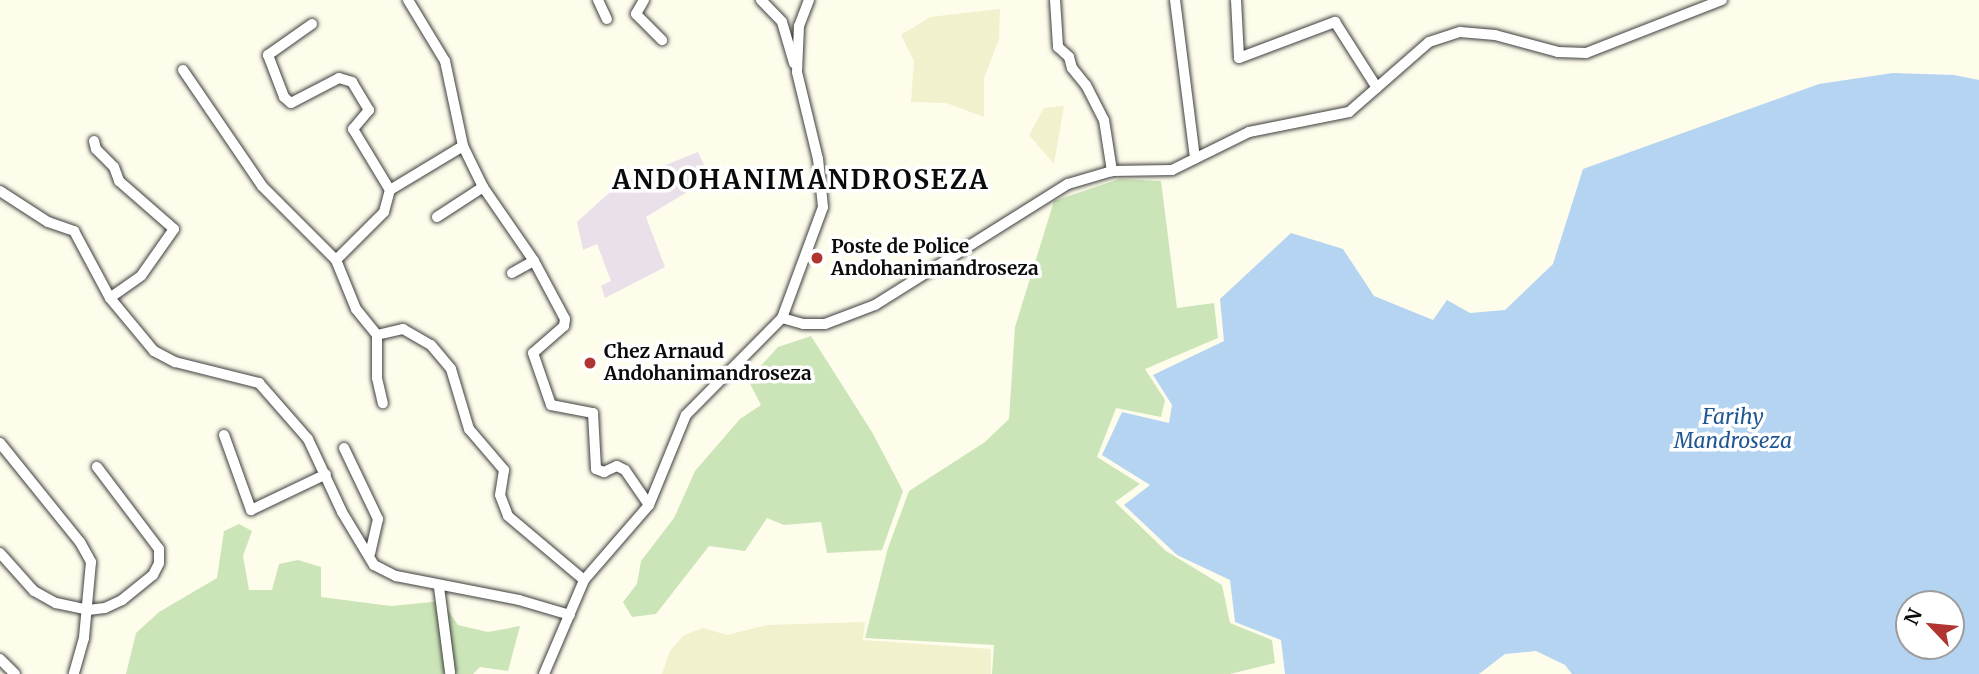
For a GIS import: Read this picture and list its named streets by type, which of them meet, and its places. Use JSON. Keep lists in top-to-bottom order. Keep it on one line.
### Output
{"districts":["ANDOHANIMANDROSEZA"],"water":["Farihy Mandroseza"],"places":["Poste de Police Andohanimandroseza","Chez Arnaud Andohanimandroseza"],"north":"top left"}
